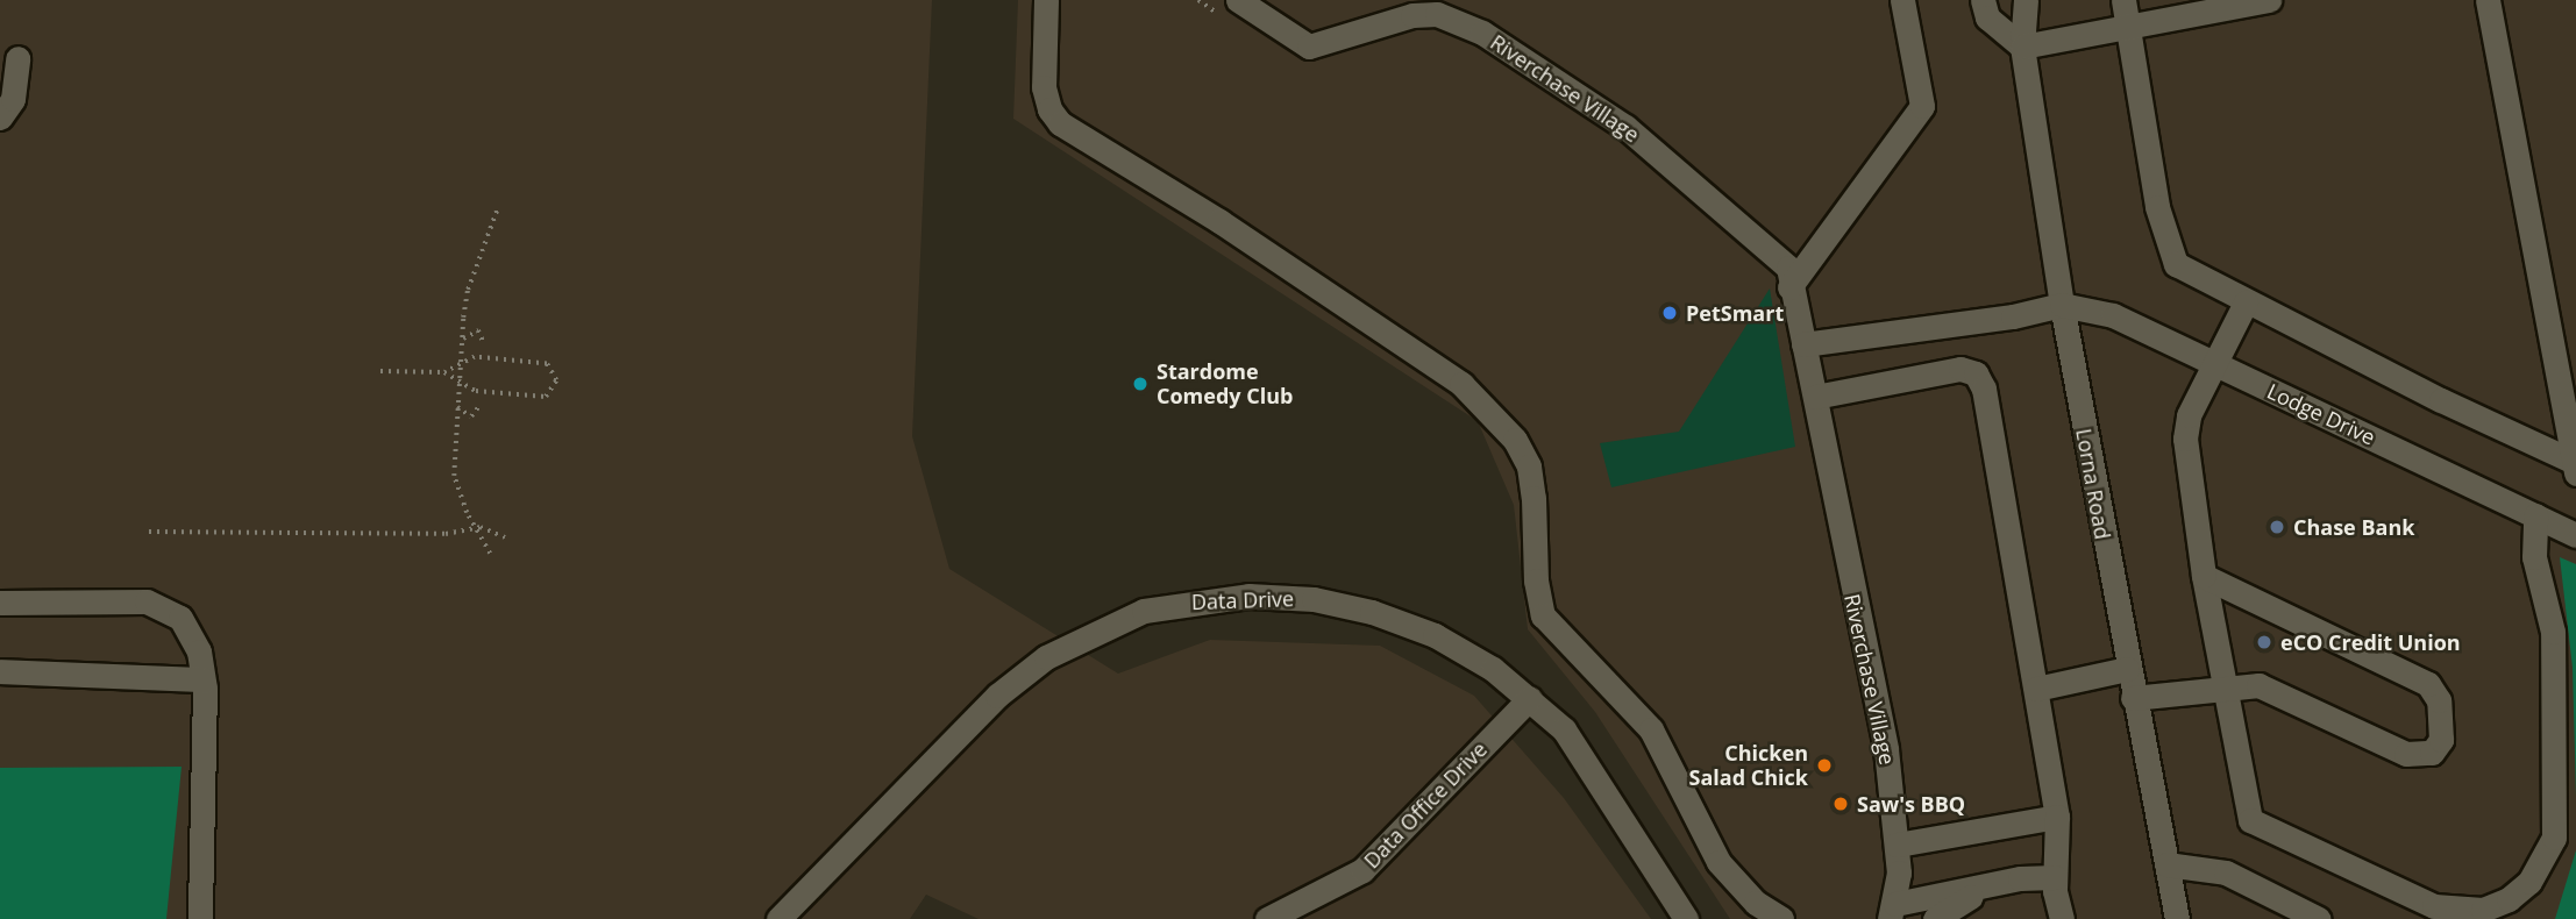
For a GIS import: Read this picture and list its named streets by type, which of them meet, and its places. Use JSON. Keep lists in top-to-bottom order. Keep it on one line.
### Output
{"streets":{"street":["Riverchase Village","Lodge Drive","Lorna Road","Data Drive","Data Office Drive"]},"crossings":[["Lodge Drive","Lorna Road"],["Data Drive","Data Office Drive"]],"places":["PetSmart","Stardome Comedy Club","Chase Bank","eCO Credit Union","Chicken Salad Chick","Saw's BBQ"]}
